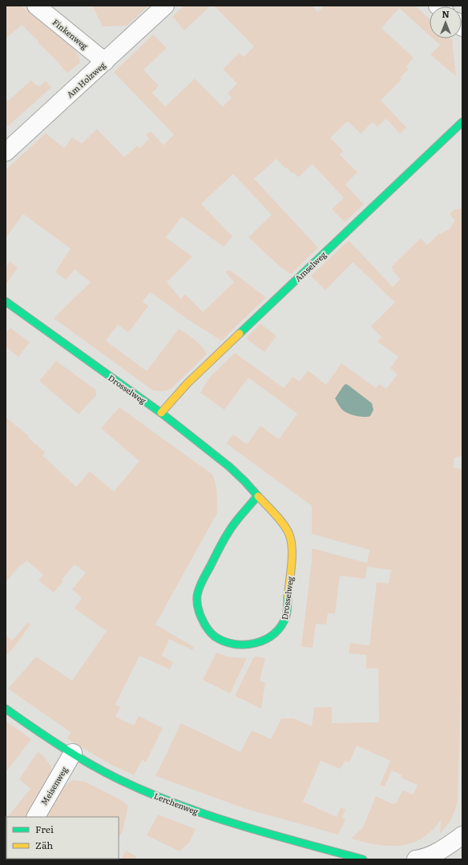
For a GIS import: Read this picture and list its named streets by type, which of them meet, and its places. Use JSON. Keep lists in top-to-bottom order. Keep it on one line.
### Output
{"streets":{"street":["Finkenweg","Am Holzweg","Amselweg","Drosselweg","Meisenweg","Lerchenweg"]},"crossings":[["Finkenweg","Am Holzweg"],["Amselweg","Drosselweg"],["Meisenweg","Lerchenweg"]],"legend":["Frei","Zäh"],"north":"top"}
